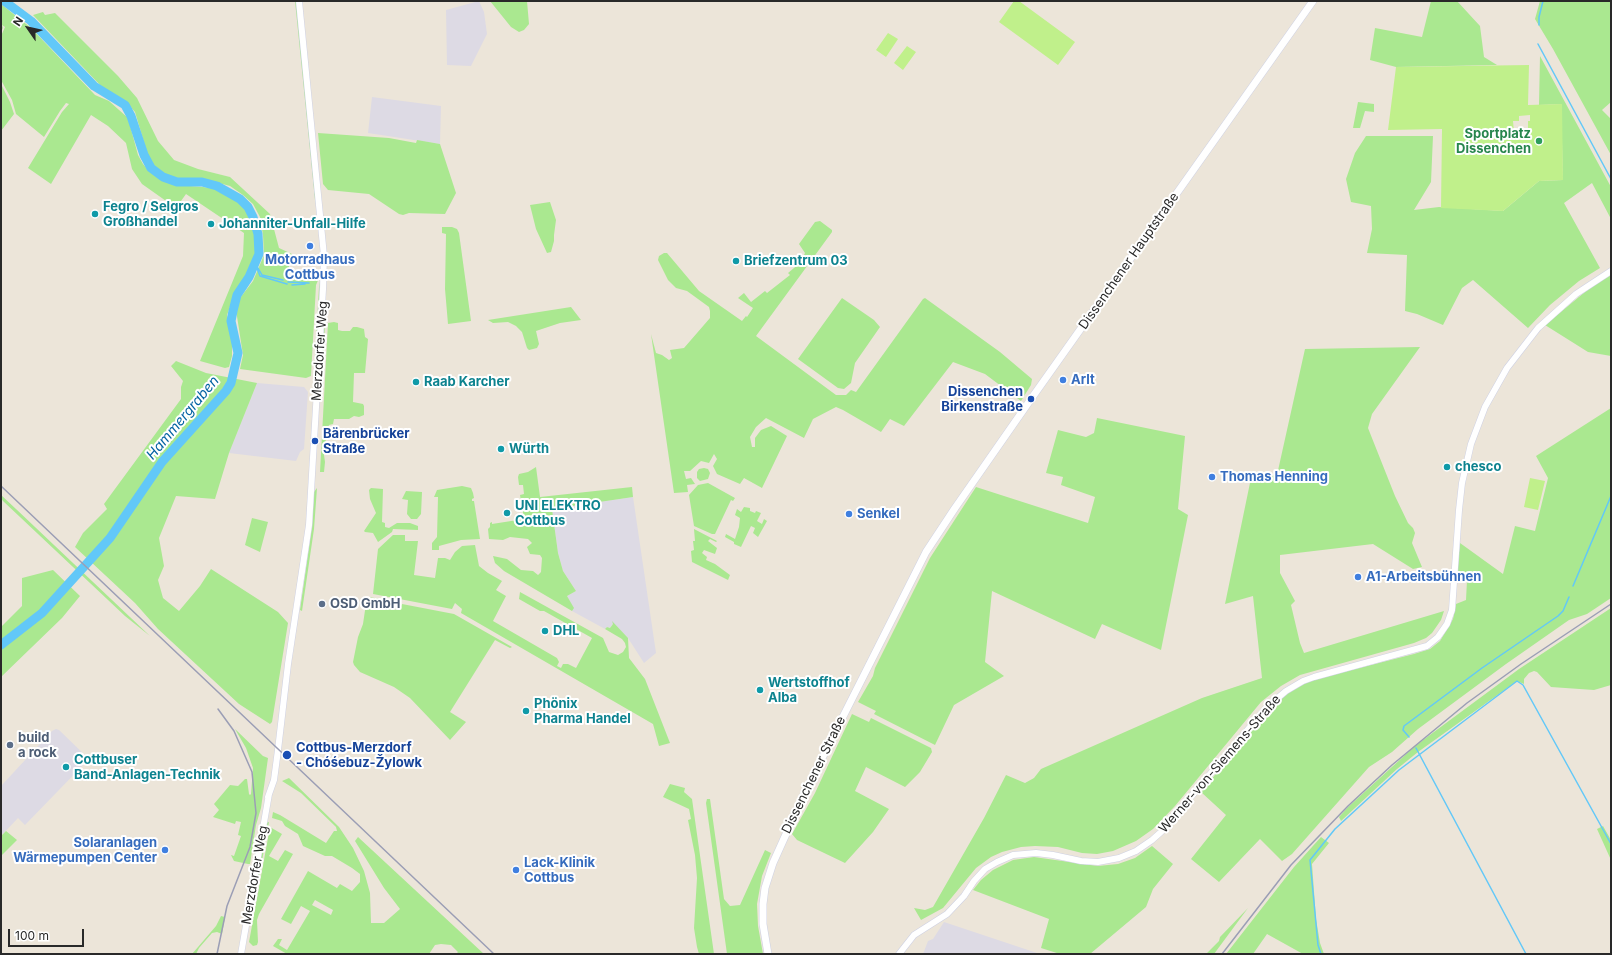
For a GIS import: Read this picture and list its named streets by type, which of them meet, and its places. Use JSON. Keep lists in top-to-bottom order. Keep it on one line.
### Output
{"streets":{"main road":["Dissenchener Hauptstraße","Dissenchener Straße"],"street":["Merzdorfer Weg","Werner-von-Siemens-Straße"]},"crossings":[["Dissenchener Hauptstraße","Dissenchener Straße"]],"water":["Hammergraben"],"places":["Sportplatz Dissenchen","Fegro / Selgros Großhandel","Johanniter-Unfall-Hilfe","Motorradhaus Cottbus","Briefzentrum 03","Arlt","Raab Karcher","Dissenchen Birkenstraße","Bärenbrücker Straße","Würth","chesco","Thomas Henning","UNI ELEKTRO Cottbus","Senkel","A1-Arbeitsbühnen","OSD GmbH","DHL","Wertstoffhof Alba","Phönix Pharma Handel","build a rock","Cottbus-Merzdorf - Chóśebuz-Žylowk","Cottbuser Band-Anlagen-Technik","Solaranlagen Wärmepumpen Center","Lack-Klinik Cottbus"],"scale_bar":"100 m","north":"top left"}
